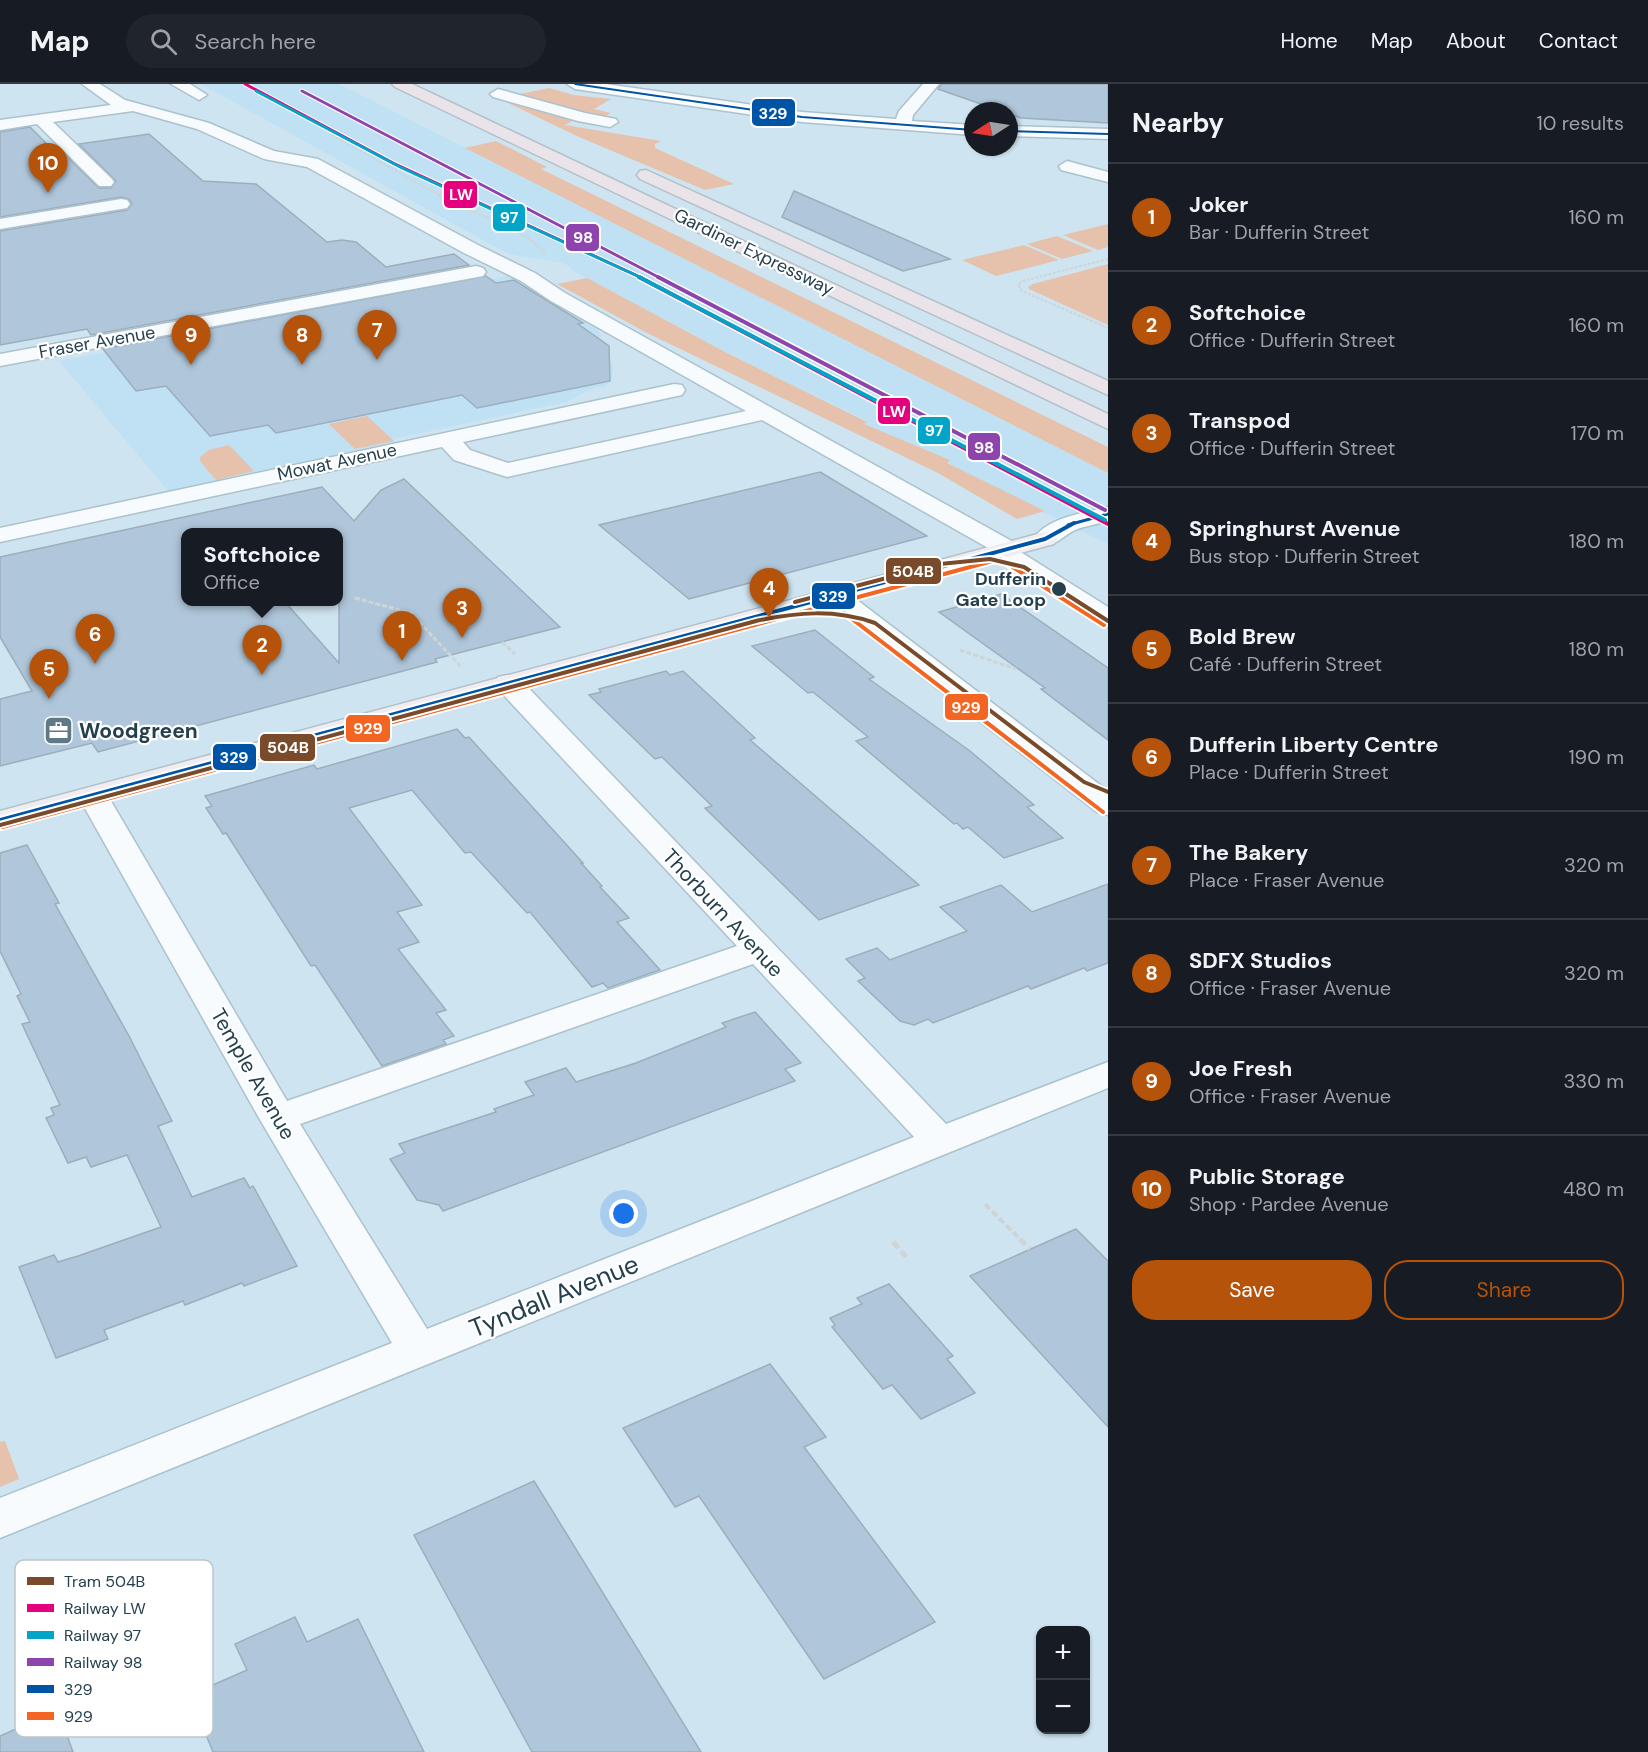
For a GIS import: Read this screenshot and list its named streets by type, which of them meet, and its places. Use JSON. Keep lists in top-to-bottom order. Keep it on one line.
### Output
{"streets":{"highway":["Gardiner Expressway"],"street":["Fraser Avenue","Mowat Avenue","Thorburn Avenue","Temple Avenue","Tyndall Avenue"]},"crossings":[["Thorburn Avenue","Tyndall Avenue"],["Temple Avenue","Tyndall Avenue"]],"places":{"other":["Dufferin Gate Loop"],"office":["Woodgreen"]},"lines":["rail line LW","transit line 329","rail line 97","rail line 98","tram line 504B","transit line 929"],"legend":["Tram 504B","Railway LW","Railway 97","Railway 98","329","929"],"north":"left","page":{"header":"Map","search":"Search here","nav":["Home","Map","About","Contact"],"heading":["Nearby","10 results"],"pins":["10","7","8","9","4","3","1","6","2","5"],"list":[{"mark":"1","name":"Joker","note":"Bar · Dufferin Street","value":"160 m"},{"mark":"2","name":"Softchoice","note":"Office · Dufferin Street","value":"160 m"},{"mark":"3","name":"Transpod","note":"Office · Dufferin Street","value":"170 m"},{"mark":"4","name":"Springhurst Avenue","note":"Bus stop · Dufferin Street","value":"180 m"},{"mark":"5","name":"Bold Brew","note":"Café · Dufferin Street","value":"180 m"},{"mark":"6","name":"Dufferin Liberty Centre","note":"Place · Dufferin Street","value":"190 m"},{"mark":"7","name":"The Bakery","note":"Place · Fraser Avenue","value":"320 m"},{"mark":"8","name":"SDFX Studios","note":"Office · Fraser Avenue","value":"320 m"},{"mark":"9","name":"Joe Fresh","note":"Office · Fraser Avenue","value":"330 m"},{"mark":"10","name":"Public Storage","note":"Shop · Pardee Avenue","value":"480 m"}],"popup":["Softchoice","Office"],"buttons":["Save","Share"],"map_buttons":["+","−"]}}
